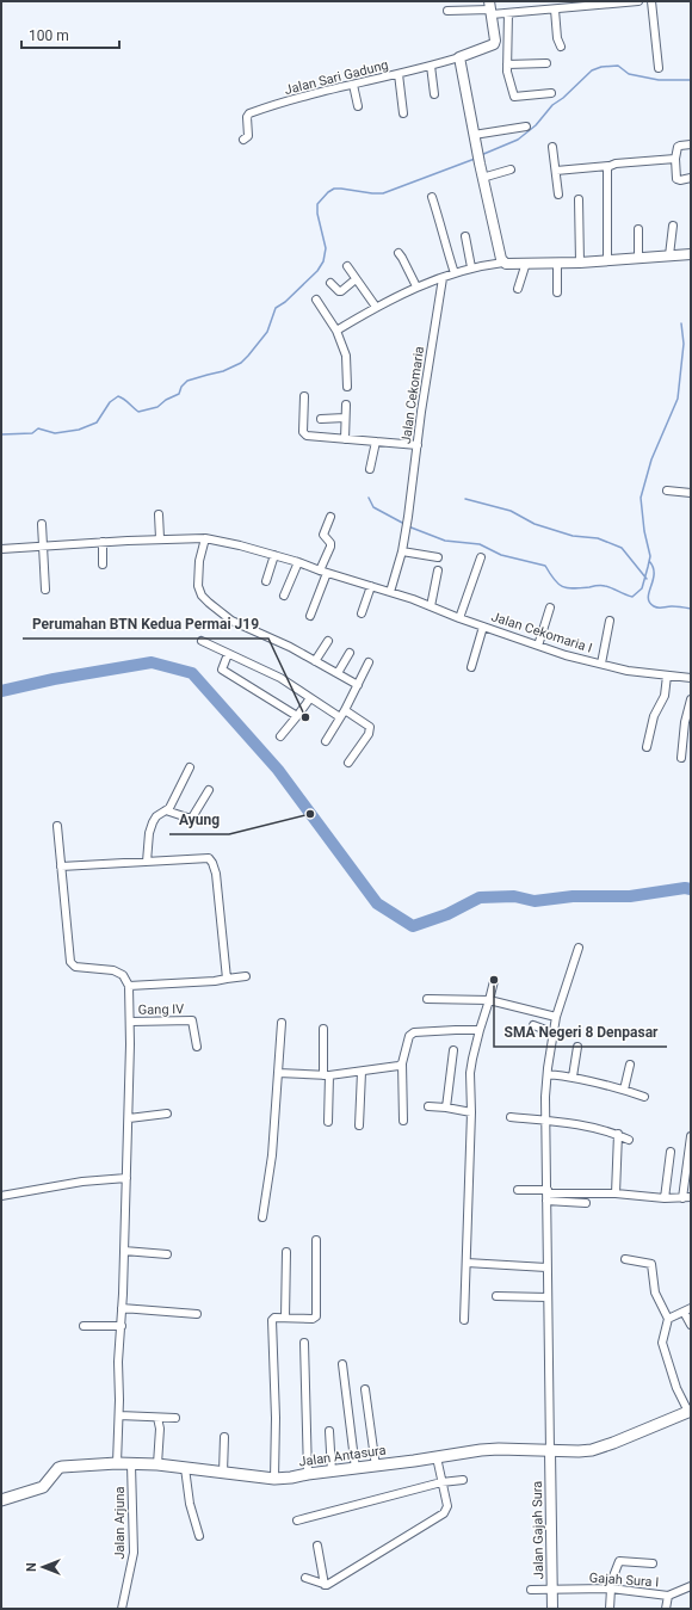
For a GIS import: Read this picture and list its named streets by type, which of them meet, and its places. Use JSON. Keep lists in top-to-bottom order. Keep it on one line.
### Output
{"streets":{"main road":["Jalan Antasura"],"street":["Jalan Sari Gadung","Jalan Cekomaria","Jalan Cekomaria I","Gang IV","Jalan Arjuna","Jalan Gajah Sura","Gajah Sura I"]},"crossings":[["Jalan Cekomaria","Jalan Cekomaria I"],["Jalan Antasura","Jalan Arjuna"],["Jalan Antasura","Jalan Gajah Sura"],["Jalan Gajah Sura","Gajah Sura I"]],"places":["Perumahan BTN Kedua Permai J19","Ayung","SMA Negeri 8 Denpasar"],"scale_bar":"100 m","north":"left"}
